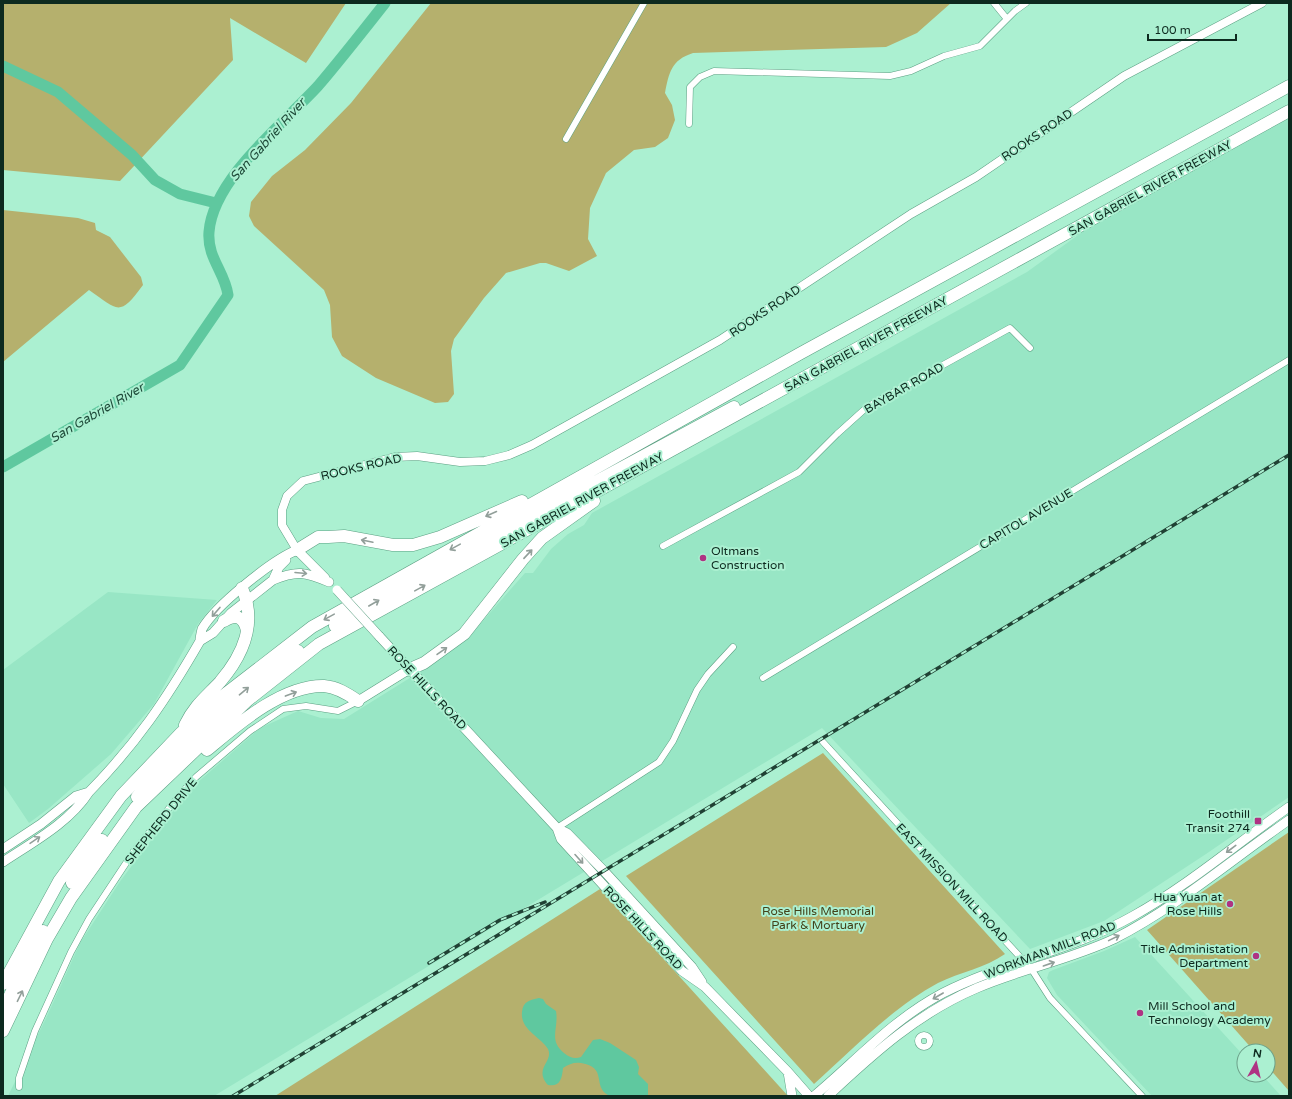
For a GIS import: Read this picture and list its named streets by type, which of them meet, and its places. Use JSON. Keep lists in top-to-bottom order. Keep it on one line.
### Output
{"streets":{"highway":["SAN GABRIEL RIVER FREEWAY"],"main road":["ROSE HILLS ROAD","SHEPHERD DRIVE","WORKMAN MILL ROAD"],"street":["ROOKS ROAD","BAYBAR ROAD","CAPITOL AVENUE","EAST MISSION MILL ROAD"]},"crossings":[["ROOKS ROAD","ROSE HILLS ROAD"],["ROSE HILLS ROAD","SHEPHERD DRIVE"],["EAST MISSION MILL ROAD","WORKMAN MILL ROAD"]],"water":["San Gabriel River"],"parks":["Rose Hills Memorial Park & Mortuary"],"places":{"other":["Oltmans Construction","Hua Yuan at Rose Hills","Title Administation Department","Mill School and Technology Academy"],"transit":["Foothill Transit 274"]},"scale_bar":"100 m","north":"top"}
